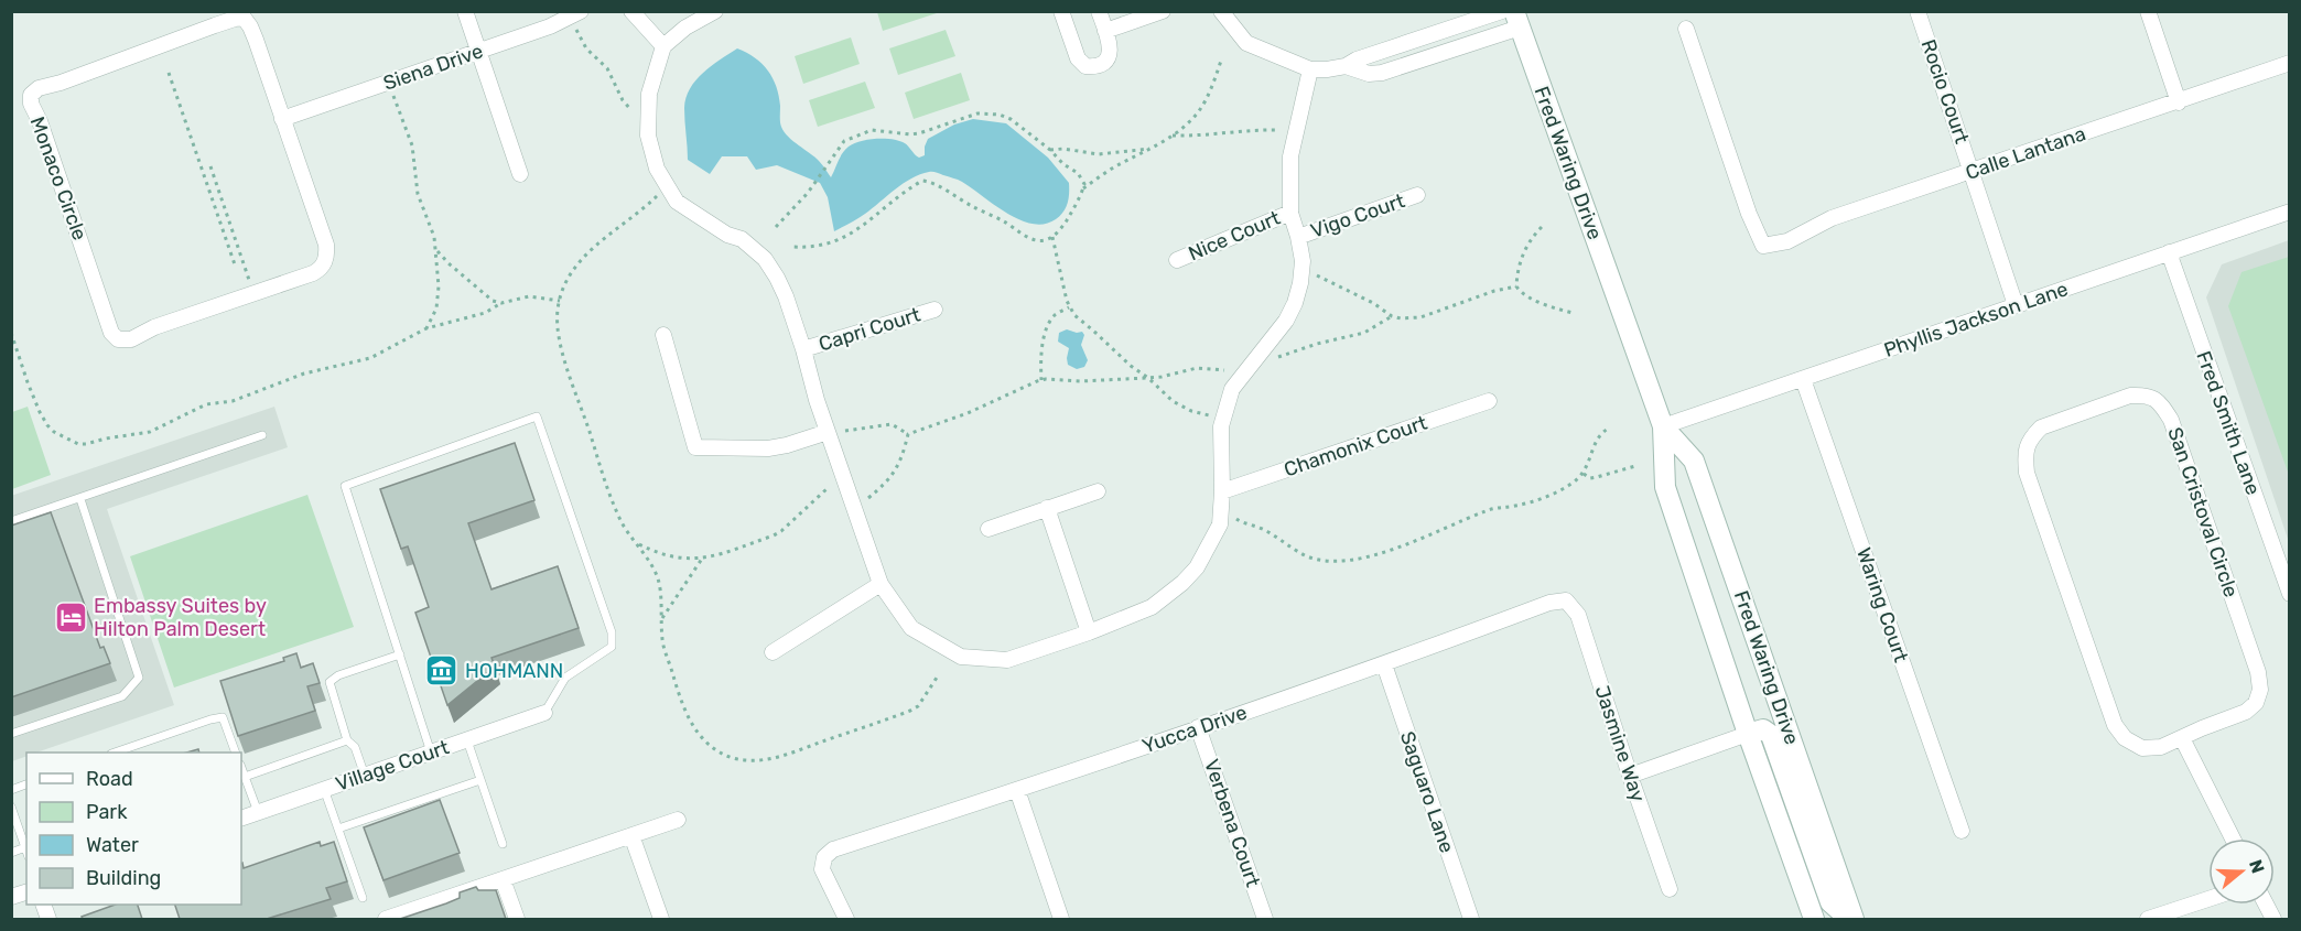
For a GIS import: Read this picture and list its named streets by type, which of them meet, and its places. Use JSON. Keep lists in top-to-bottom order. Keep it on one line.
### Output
{"streets":{"main road":["Fred Waring Drive"],"street":["Siena Drive","Rocio Court","Calle Lantana","Monaco Circle","Vigo Court","Nice Court","Phyllis Jackson Lane","Capri Court","Fred Smith Lane","Chamonix Court","San Cristoval Circle","Waring Court","Yucca Drive","Jasmine Way","Village Court","Saguaro Lane","Verbena Court"]},"crossings":[["Siena Drive","Monaco Circle"],["Rocio Court","Calle Lantana"],["Rocio Court","Phyllis Jackson Lane"],["Fred Waring Drive","Phyllis Jackson Lane"],["Phyllis Jackson Lane","Fred Smith Lane"],["Phyllis Jackson Lane","Waring Court"],["Yucca Drive","Jasmine Way"],["Yucca Drive","Saguaro Lane"],["Yucca Drive","Verbena Court"]],"places":{"hotel":["Embassy Suites by Hilton Palm Desert"],"museum":["HOHMANN"]},"legend":["Road","Park","Water","Building"],"north":"right"}
